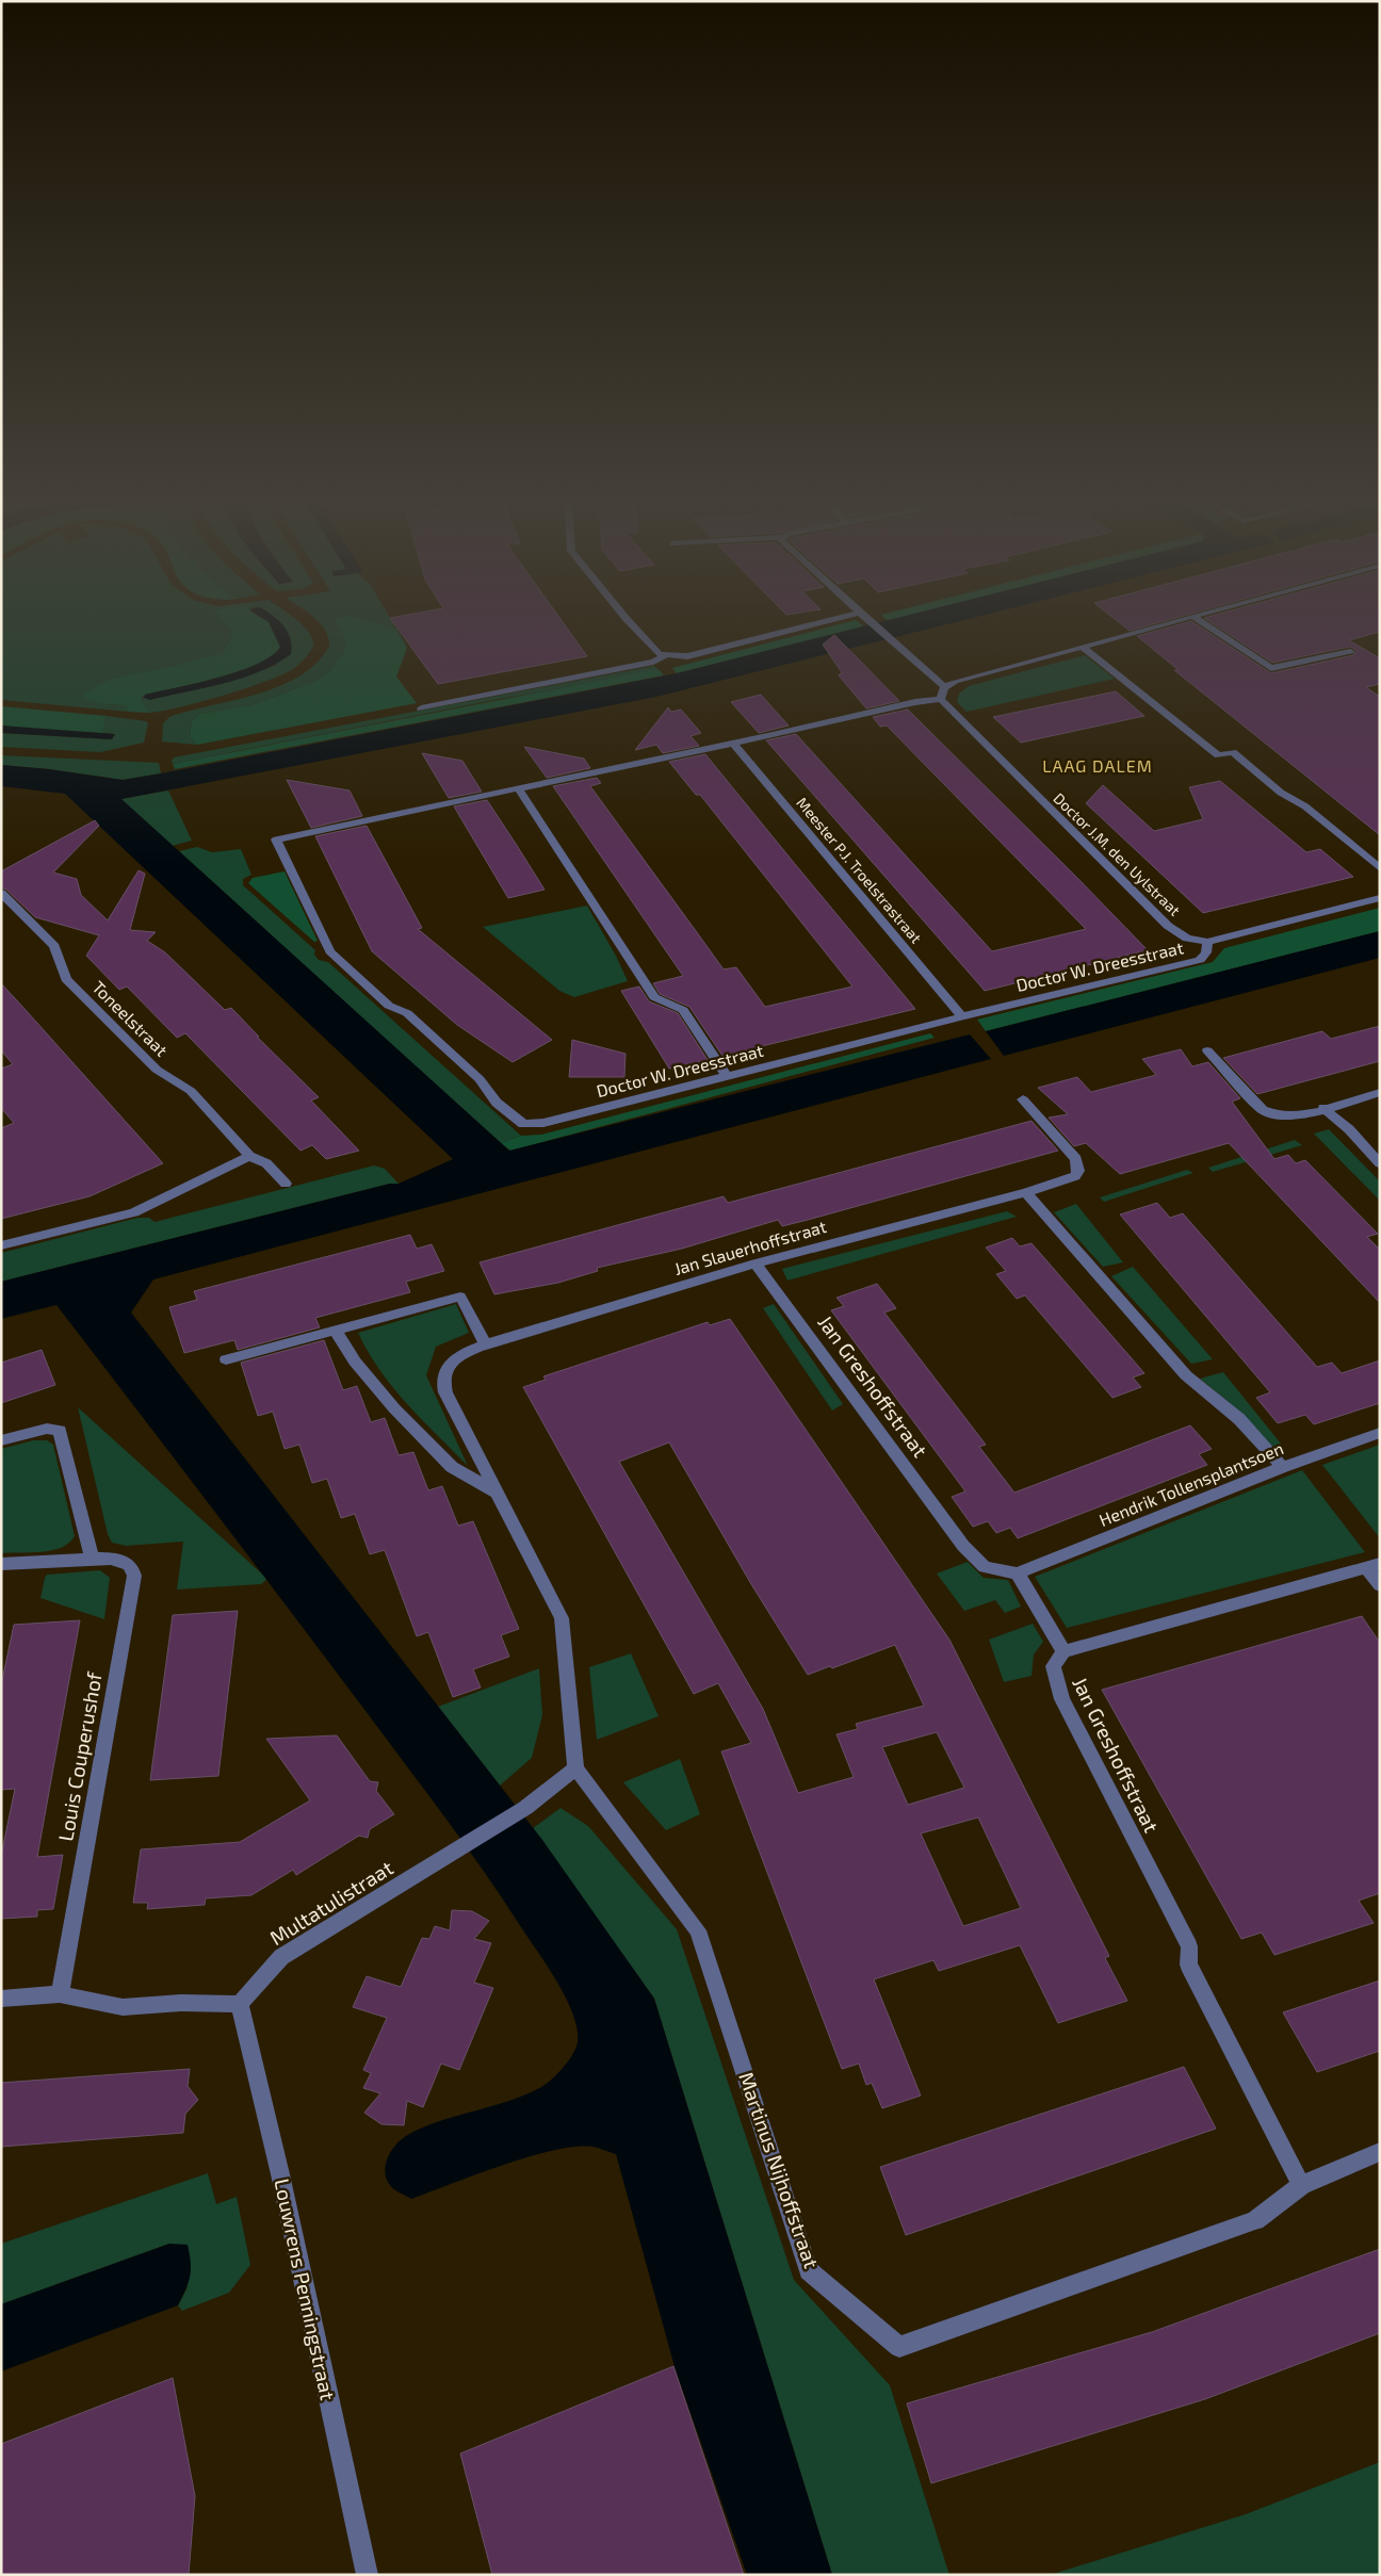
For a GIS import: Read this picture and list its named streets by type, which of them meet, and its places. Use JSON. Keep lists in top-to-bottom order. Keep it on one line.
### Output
{"streets":{"street":["Doctor J.M. den Uylstraat","Meester P.J. Troelstrastraat","Doctor W. Dreesstraat","Toneelstraat","Jan Slauerhoffstraat","Jan Greshoffstraat","Hendrik Tollensplantsoen","Louis Couperushof","Multatulistraat","Martinus Nijhoffstraat","Louwrens Penningstraat"]},"crossings":[["Doctor J.M. den Uylstraat","Doctor W. Dreesstraat"],["Meester P.J. Troelstrastraat","Doctor W. Dreesstraat"],["Jan Slauerhoffstraat","Jan Greshoffstraat"],["Jan Slauerhoffstraat","Multatulistraat"],["Jan Slauerhoffstraat","Martinus Nijhoffstraat"],["Jan Greshoffstraat","Hendrik Tollensplantsoen"],["Jan Greshoffstraat","Martinus Nijhoffstraat"],["Multatulistraat","Martinus Nijhoffstraat"],["Multatulistraat","Louwrens Penningstraat"]],"districts":["LAAG DALEM"]}
